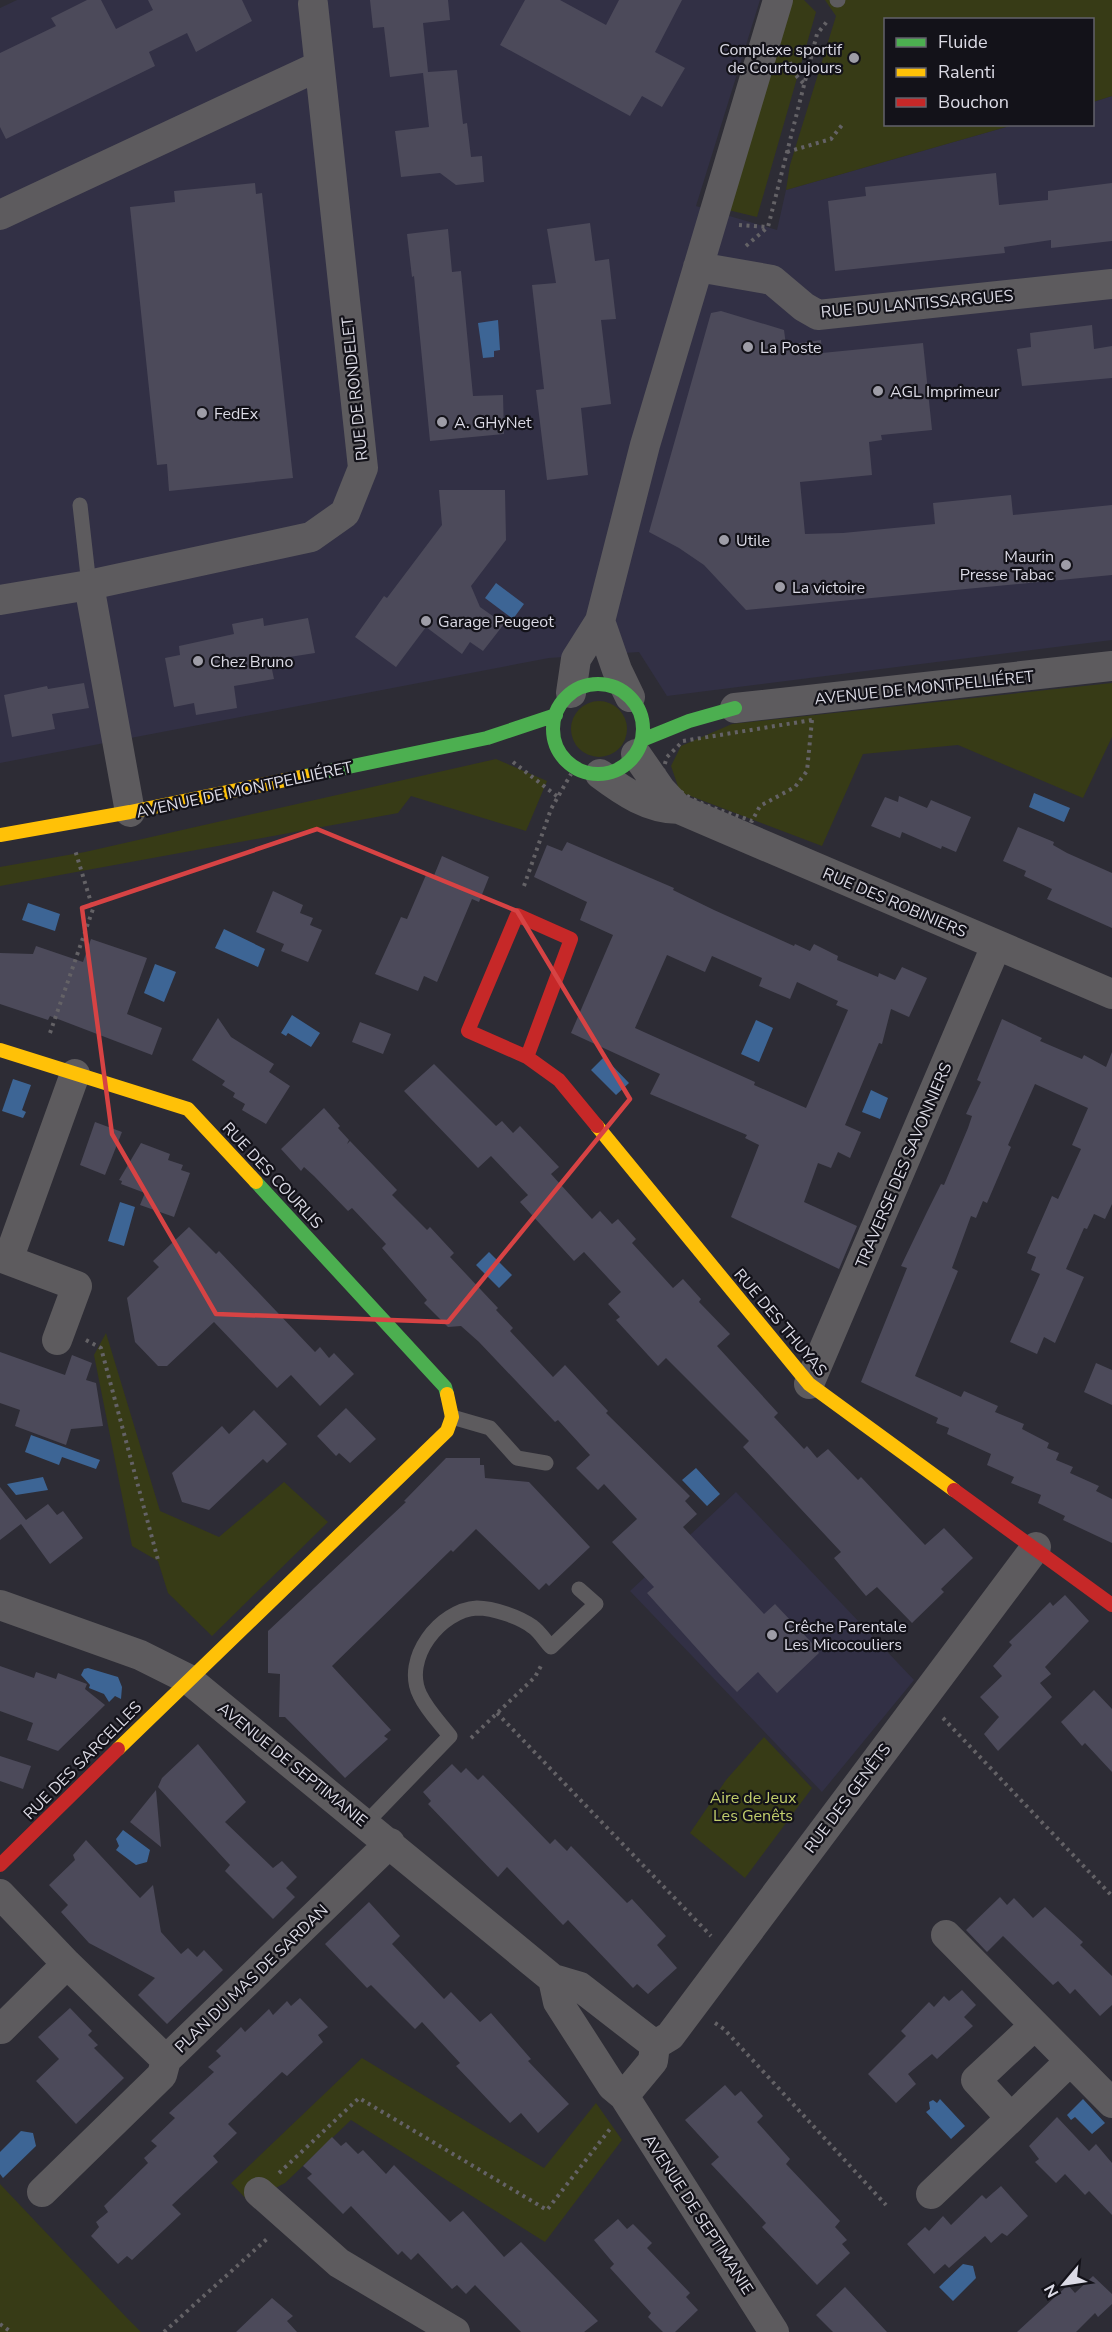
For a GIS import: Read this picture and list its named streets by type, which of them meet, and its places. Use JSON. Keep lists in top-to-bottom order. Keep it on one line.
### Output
{"streets":{"street":["RUE DU LANTISSARGUES","RUE DE RONDELET","AVENUE DE MONTPELLIÉRET","RUE DES ROBINIERS","TRAVERSE DES SAVONNIERS","RUE DES COURLIS","RUE DES THUYAS","RUE DES SARCELLES","AVENUE DE SEPTIMANIE","RUE DES GENÊTS","PLAN DU MAS DE SARDAN"]},"crossings":[["AVENUE DE MONTPELLIÉRET","RUE DES ROBINIERS"],["RUE DES ROBINIERS","TRAVERSE DES SAVONNIERS"],["TRAVERSE DES SAVONNIERS","RUE DES THUYAS"],["RUE DES THUYAS","RUE DES GENÊTS"],["RUE DES SARCELLES","AVENUE DE SEPTIMANIE"],["AVENUE DE SEPTIMANIE","RUE DES GENÊTS"],["AVENUE DE SEPTIMANIE","PLAN DU MAS DE SARDAN"]],"parks":["Aire de Jeux Les Genêts"],"places":["Complexe sportif de Courtoujours","La Poste","AGL Imprimeur","FedEx","A. GHyNet","Utile","Maurin Presse Tabac","La victoire","Garage Peugeot","Chez Bruno","Crêche Parentale Les Micocouliers"],"legend":["Fluide","Ralenti","Bouchon"],"north":"bottom left"}
